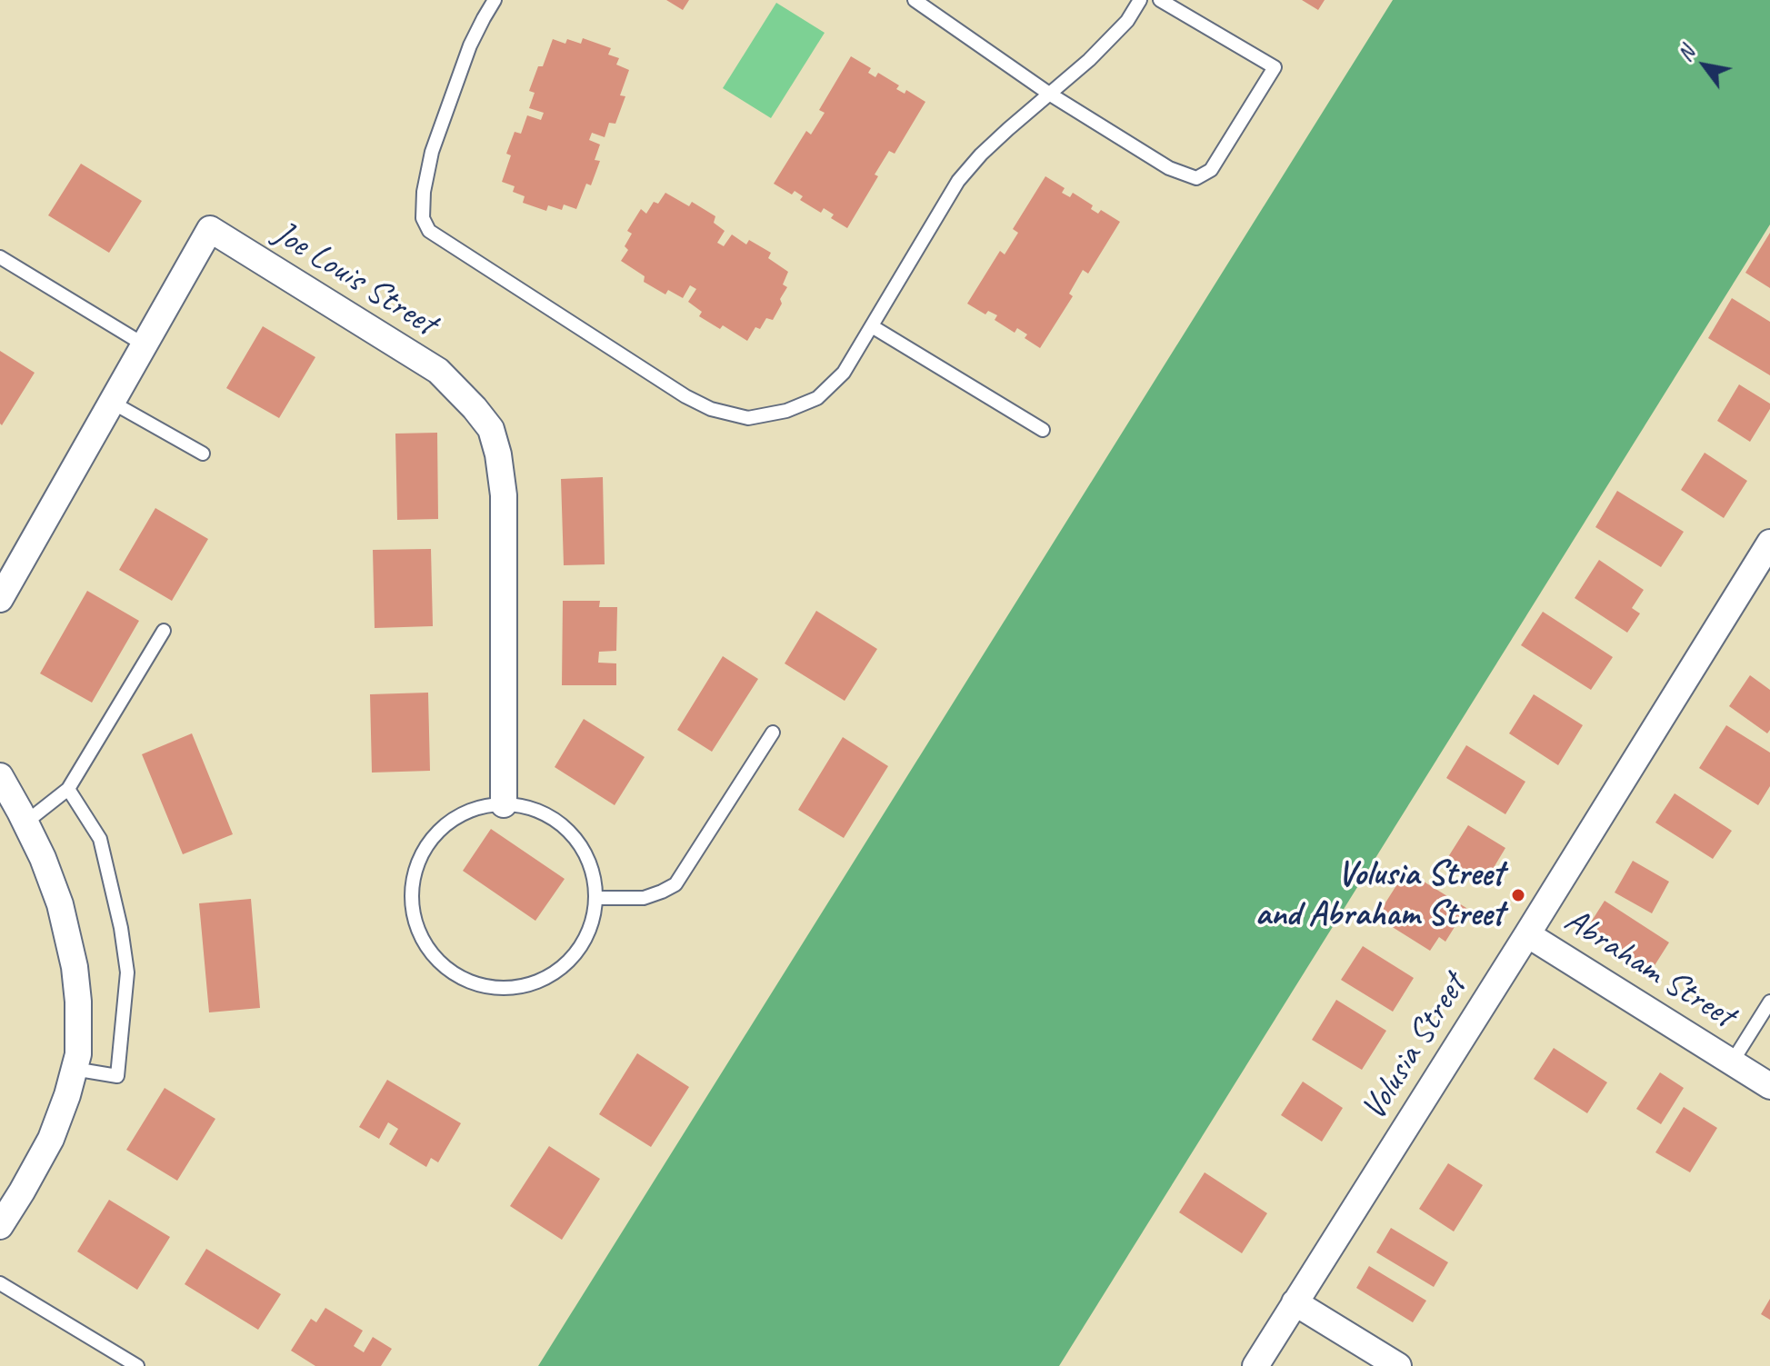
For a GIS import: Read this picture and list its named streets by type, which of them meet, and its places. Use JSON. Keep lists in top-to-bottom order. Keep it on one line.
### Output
{"streets":{"street":["Joe Louis Street","Abraham Street","Volusia Street"]},"crossings":[["Abraham Street","Volusia Street"]],"places":["Volusia Street and Abraham Street"],"north":"top left"}
